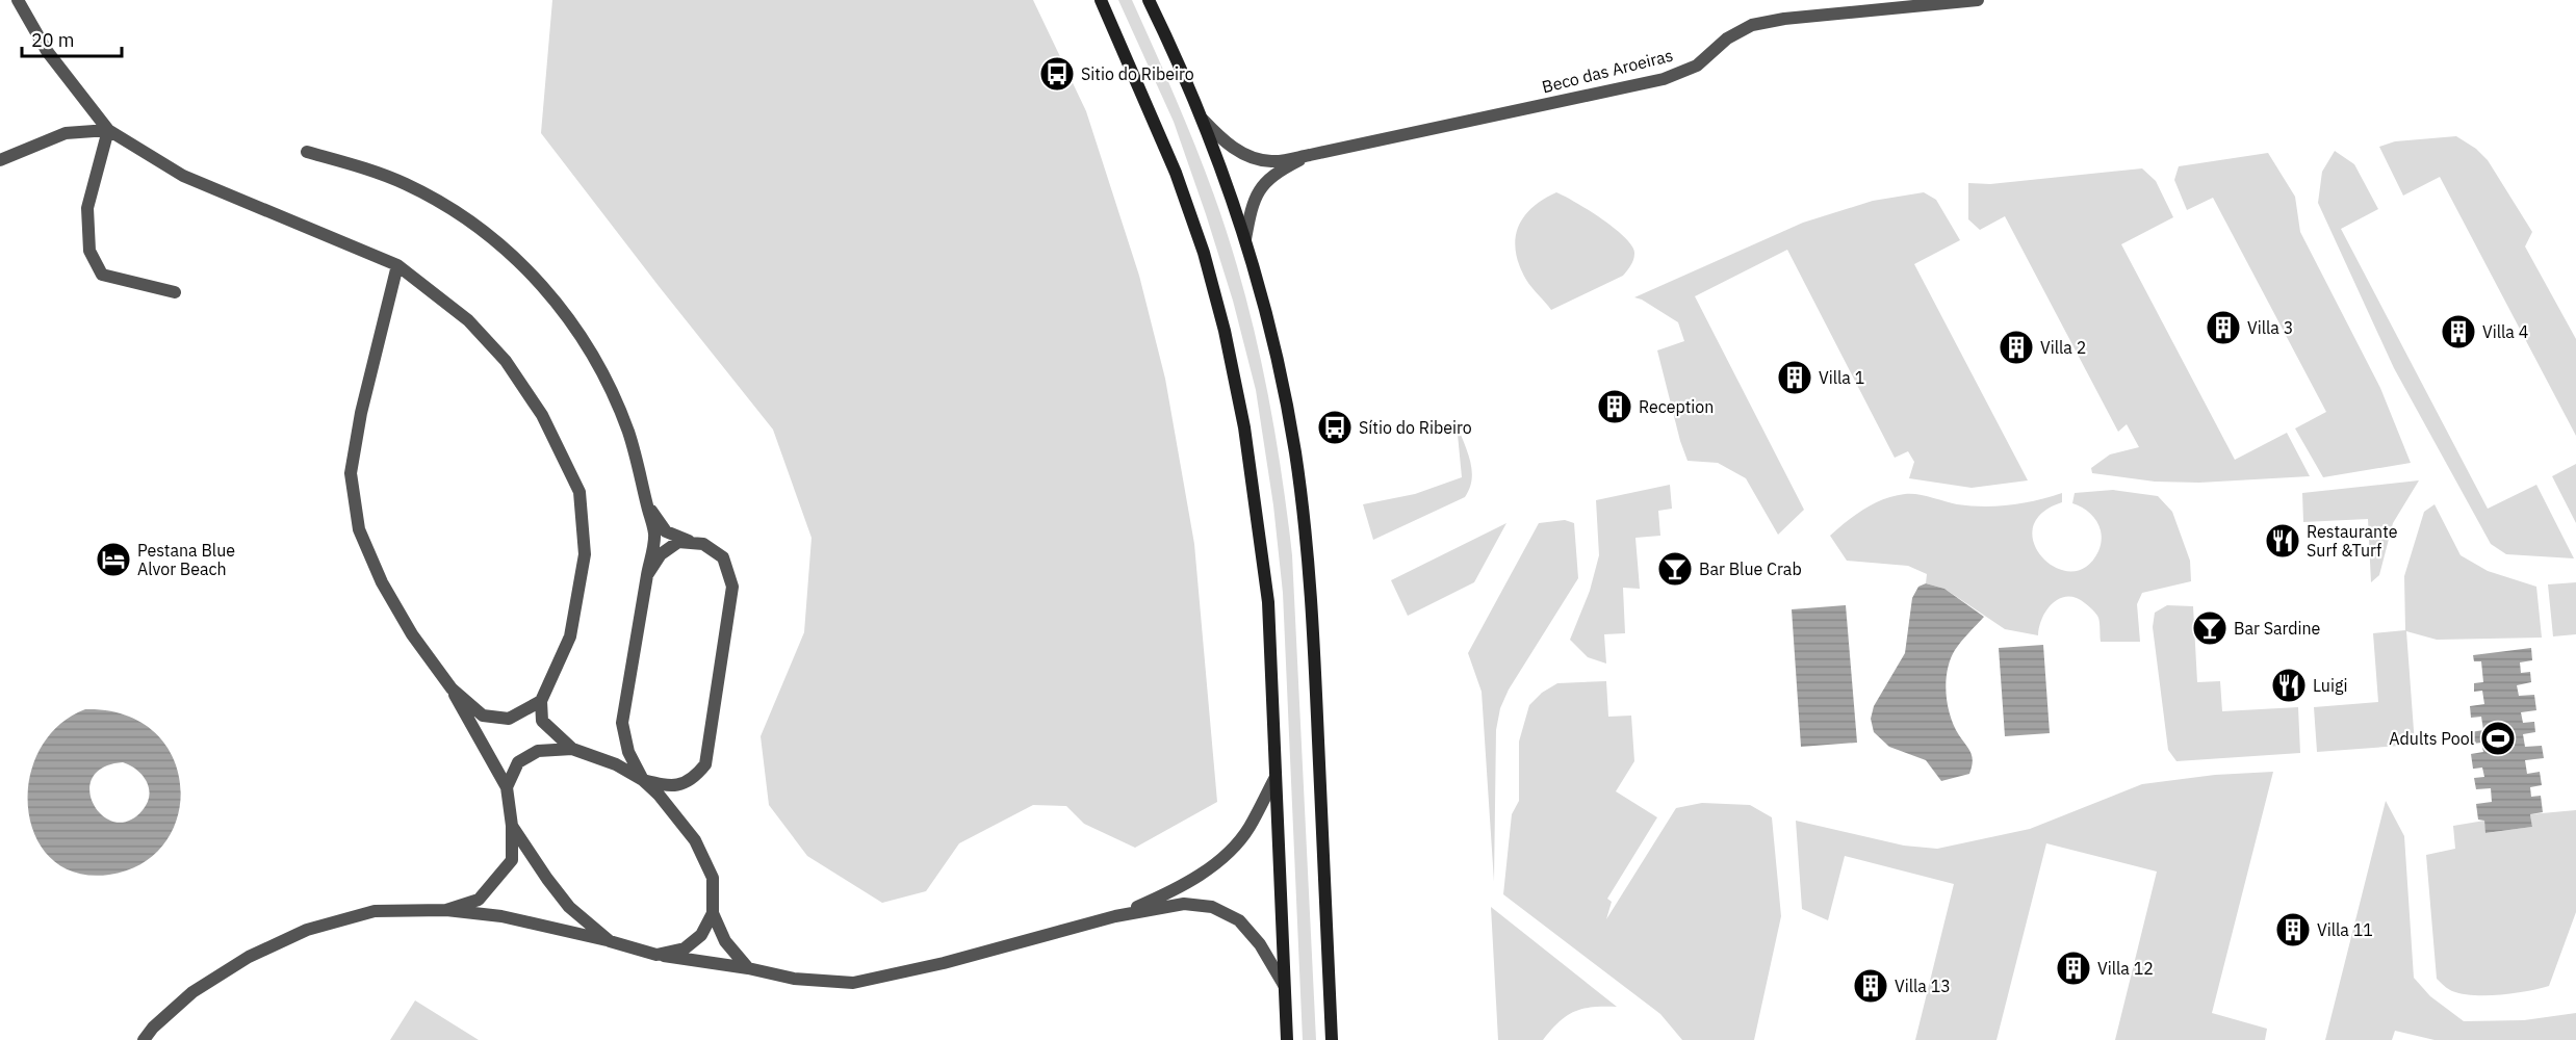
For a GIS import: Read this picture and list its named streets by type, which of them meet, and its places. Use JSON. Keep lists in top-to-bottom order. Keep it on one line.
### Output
{"streets":{"street":["Beco das Aroeiras"]},"places":{"bus stop":["Sitio do Ribeiro","Sítio do Ribeiro"],"building":["Villa 3","Villa 4","Villa 2","Villa 1","Reception","Villa 11","Villa 12","Villa 13"],"restaurant":["Restaurante Surf &Turf","Luigi"],"hotel":["Pestana Blue Alvor Beach"],"bar":["Bar Blue Crab","Bar Sardine"],"sports":["Adults Pool"]},"scale_bar":"20 m"}
